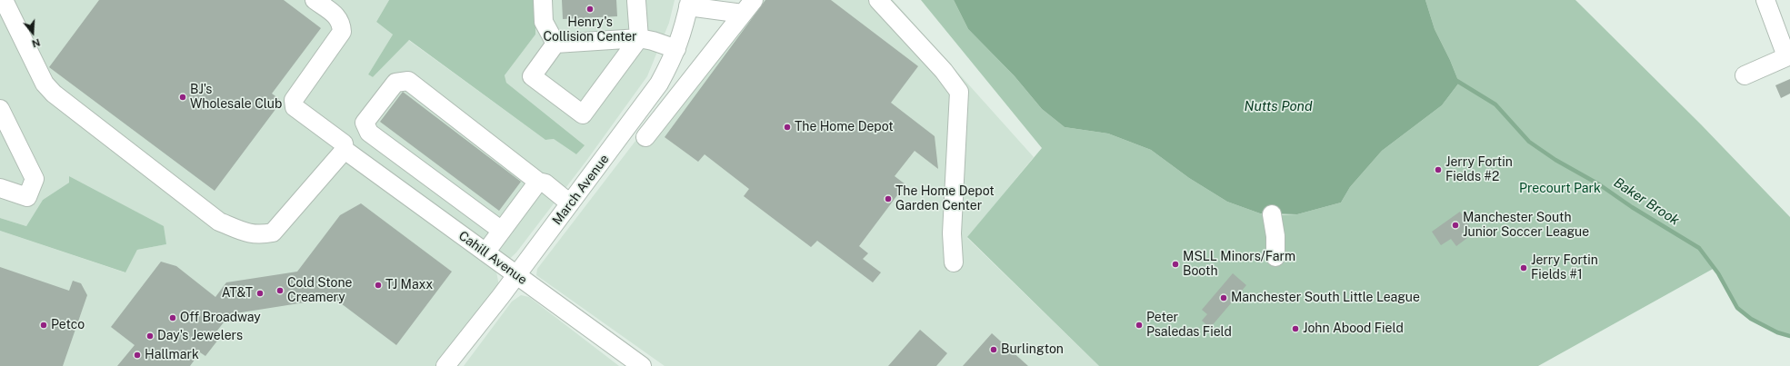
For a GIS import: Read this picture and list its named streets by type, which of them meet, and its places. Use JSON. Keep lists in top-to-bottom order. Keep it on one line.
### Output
{"streets":{"street":["March Avenue","Cahill Avenue"]},"crossings":[["March Avenue","Cahill Avenue"]],"water":["Nutts Pond","Baker Brook"],"parks":["Precourt Park"],"places":["Henry's Collision Center","BJ's Wholesale Club","The Home Depot","Jerry Fortin Fields #2","The Home Depot Garden Center","Manchester South Junior Soccer League","MSLL Minors/Farm Booth","Jerry Fortin Fields #1","TJ Maxx","Cold Stone Creamery","AT&T","Manchester South Little League","Off Broadway","Petco","Peter Psaledas Field","John Abood Field","Day's Jewelers","Burlington","Hallmark"],"north":"bottom"}
